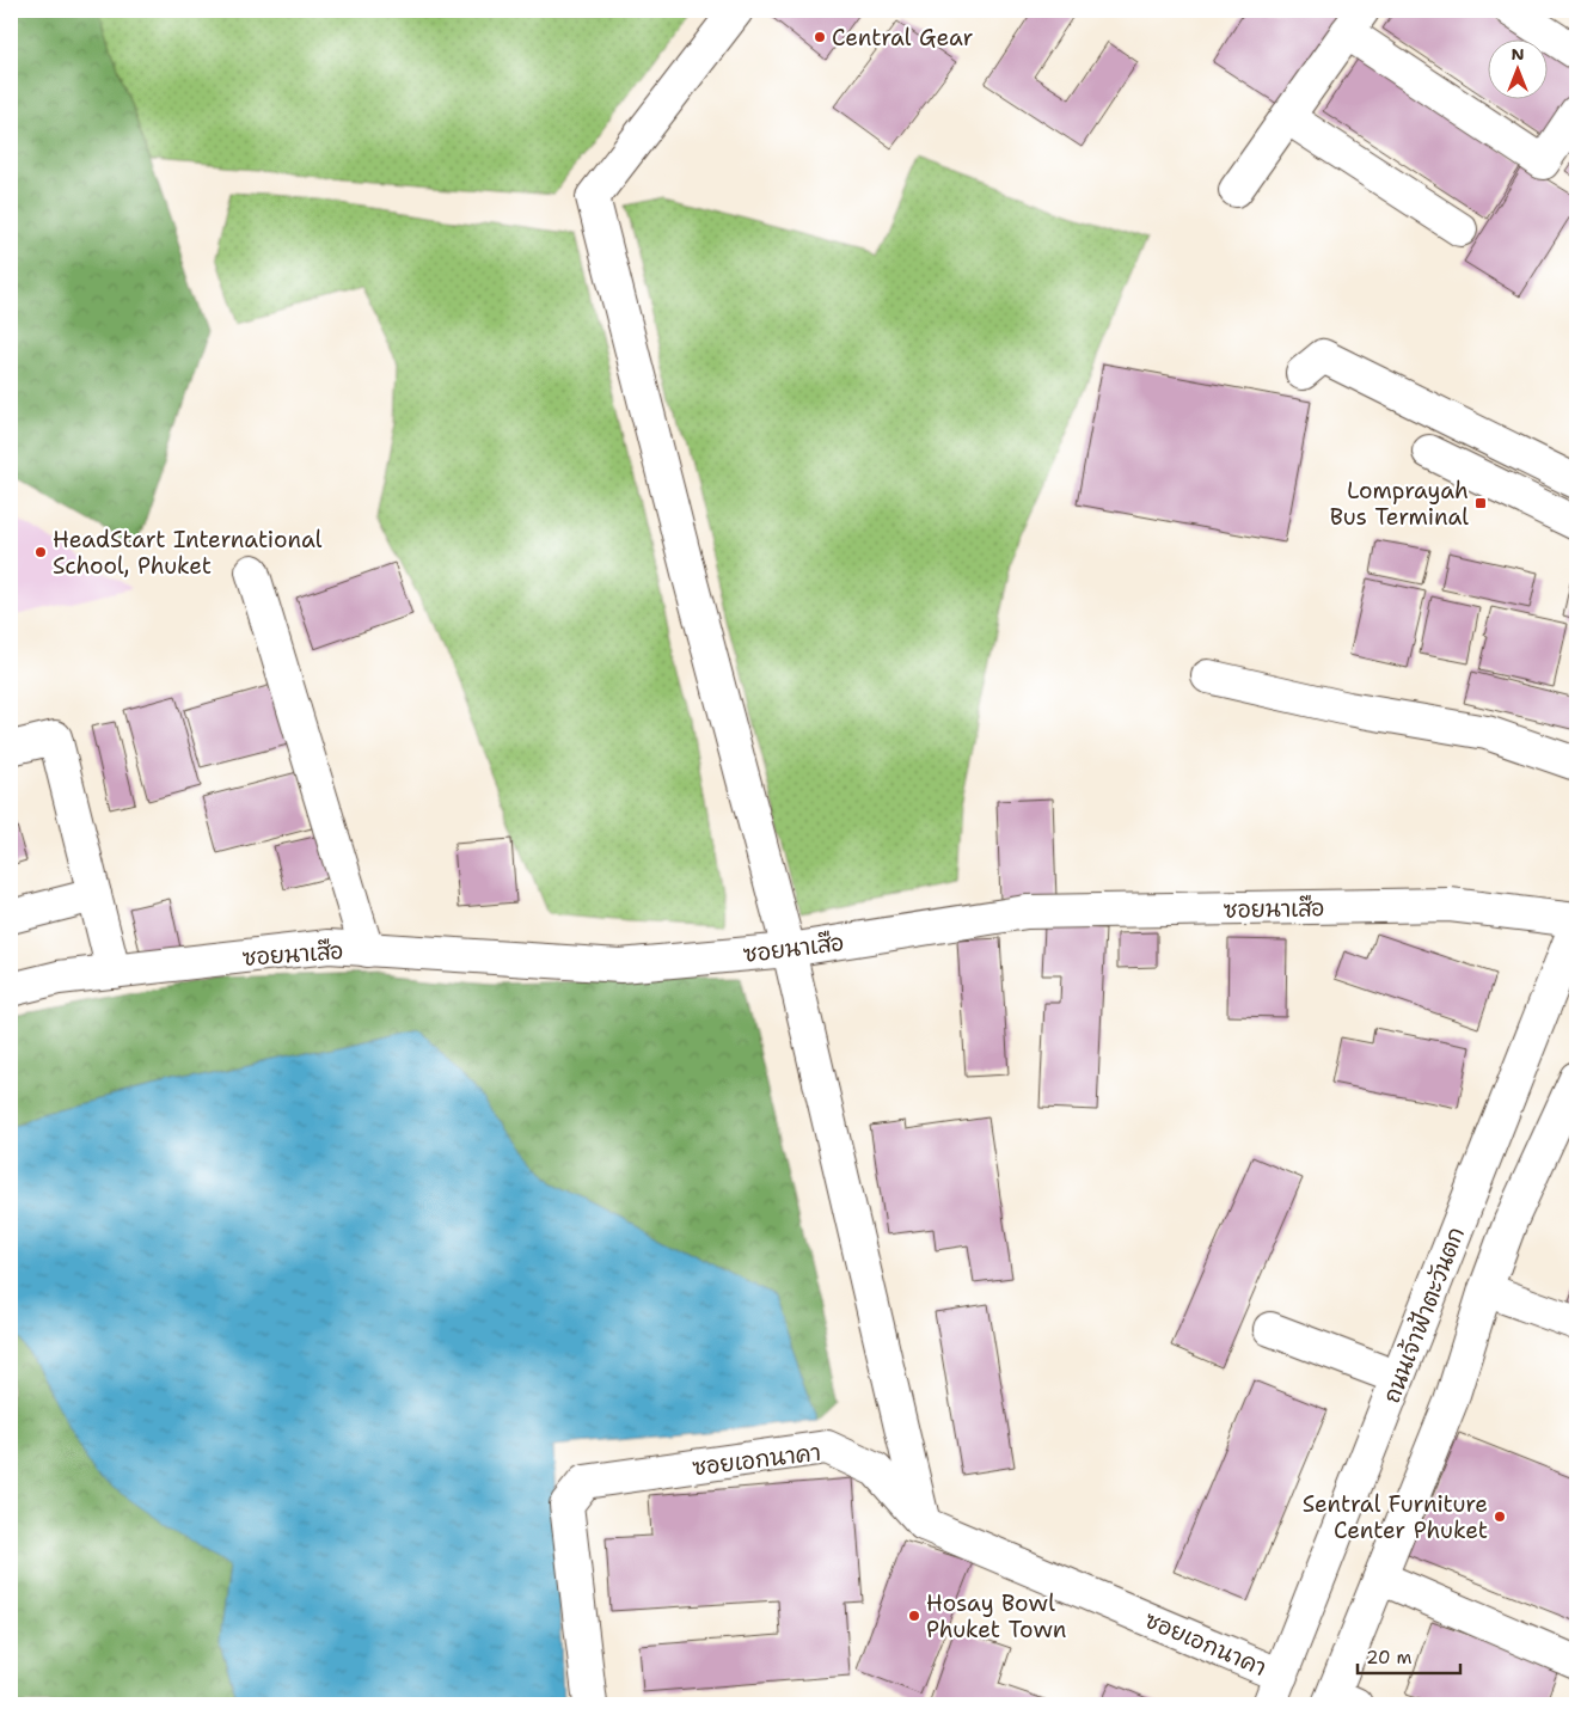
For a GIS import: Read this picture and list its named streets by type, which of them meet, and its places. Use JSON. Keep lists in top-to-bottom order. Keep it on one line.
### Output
{"streets":{"street":["ซอยนาเสือ","ถนนเจ้าฟ้าตะวันตก","ซอยเอกนาคา"]},"crossings":[["ซอยนาเสือ","ถนนเจ้าฟ้าตะวันตก"],["ถนนเจ้าฟ้าตะวันตก","ซอยเอกนาคา"]],"places":{"other":["Central Gear","HeadStart International School, Phuket","Sentral Furniture Center Phuket","Hosay Bowl Phuket Town"],"transit":["Lomprayah Bus Terminal"]},"scale_bar":"20 m","north":"top"}
